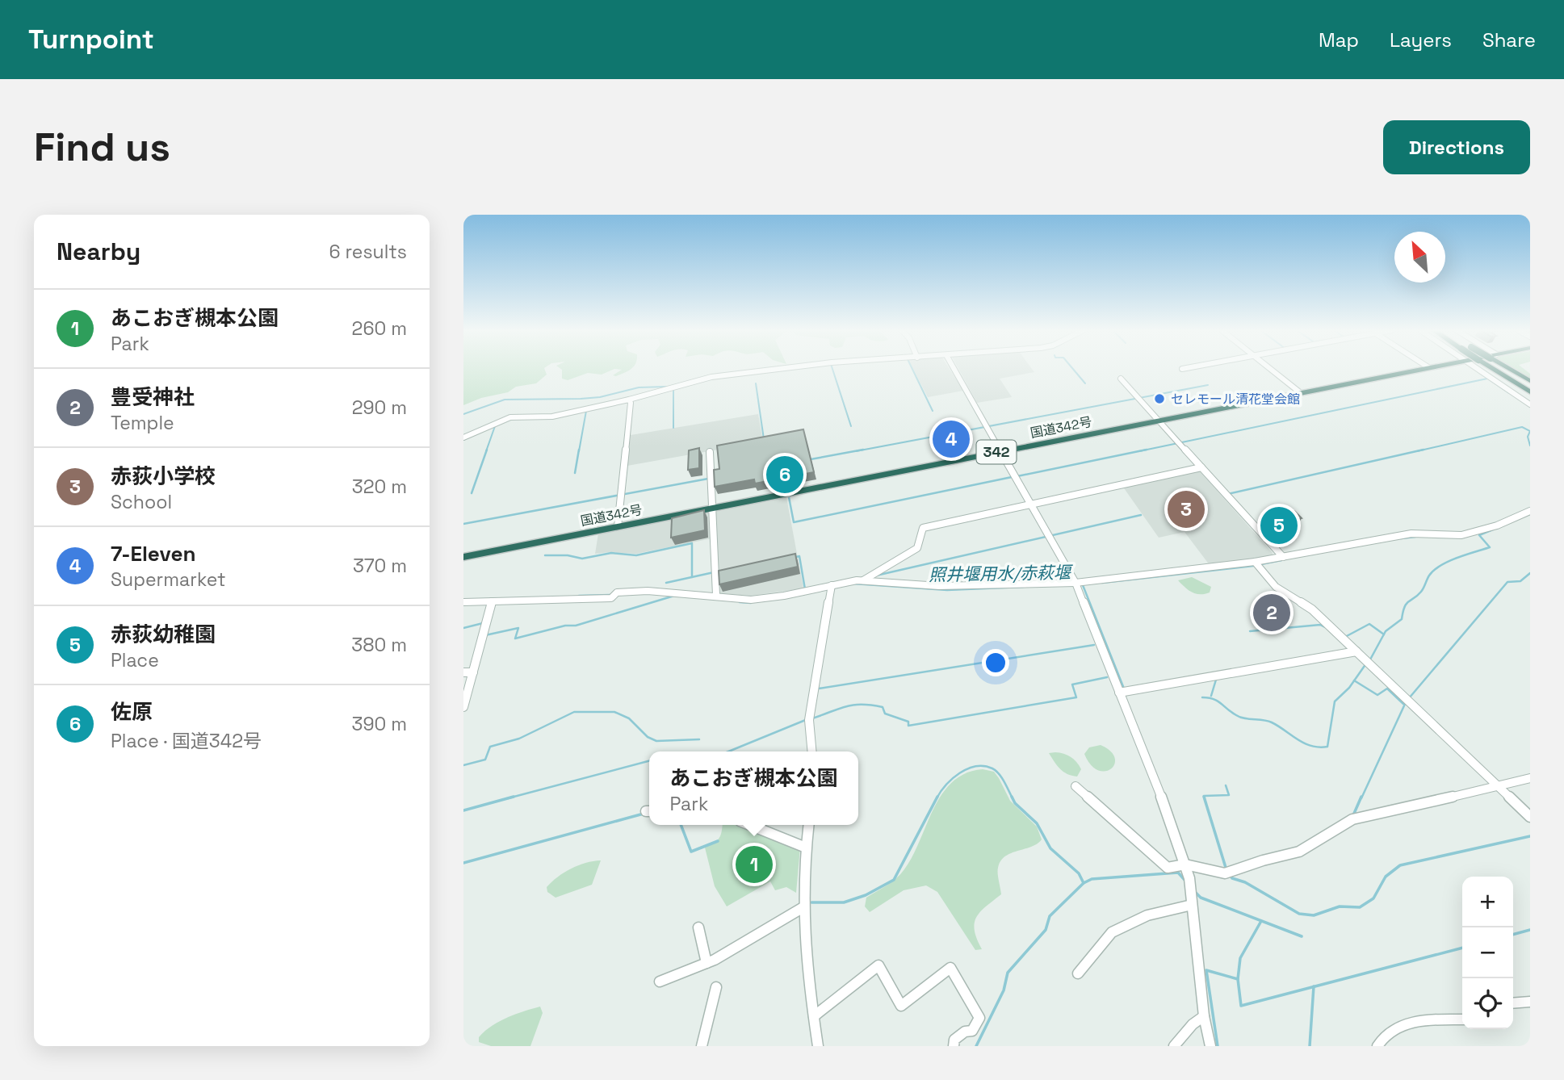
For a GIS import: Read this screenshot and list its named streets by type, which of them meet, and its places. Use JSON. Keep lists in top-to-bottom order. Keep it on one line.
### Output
{"streets":{"highway":["国道342号","342"]},"water":["照井堰用水/赤萩堰"],"places":["セレモール清花堂会館"],"north":"top left","page":{"header":"Turnpoint","nav":["Map","Layers","Share"],"buttons":"Directions","title":"Find us","heading":["Nearby","6 results"],"list":[{"mark":"1","name":"あこおぎ槻本公園","note":"Park","value":"260 m"},{"mark":"2","name":"豊受神社","note":"Temple","value":"290 m"},{"mark":"3","name":"赤荻小学校","note":"School","value":"320 m"},{"mark":"4","name":"7-Eleven","note":"Supermarket","value":"370 m"},{"mark":"5","name":"赤荻幼稚園","note":"Place","value":"380 m"},{"mark":"6","name":"佐原","note":"Place · 国道342号","value":"390 m"}],"pins":["4","6","3","5","2","1"],"popup":["あこおぎ槻本公園","Park"],"map_buttons":["+","−"]}}
